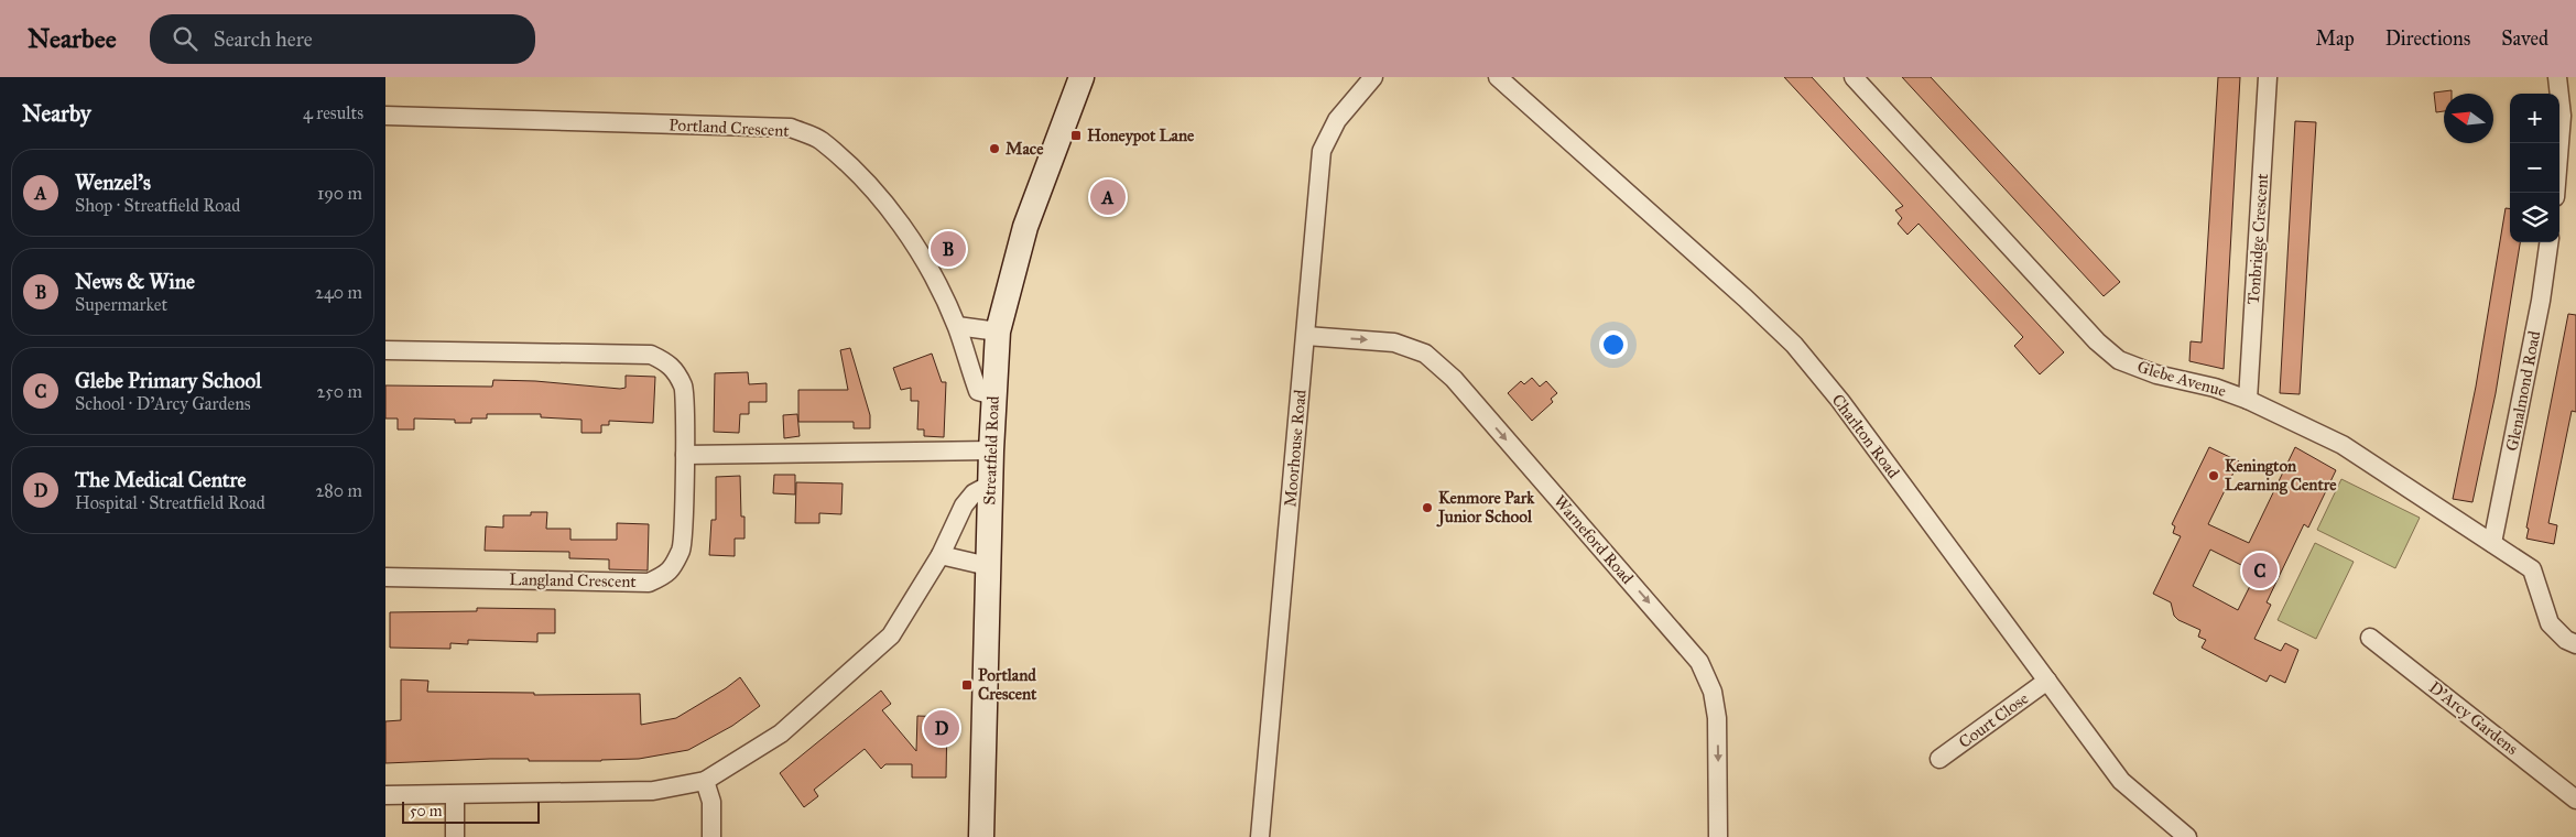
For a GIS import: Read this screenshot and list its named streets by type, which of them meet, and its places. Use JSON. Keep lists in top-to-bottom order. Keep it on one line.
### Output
{"streets":{"street":["Portland Crescent","Tonbridge Crescent","Glebe Avenue","Glenalmond Road","Charlton Road","Moorhouse Road","Streatfield Road","Warneford Road","Langland Crescent","D'Arcy Gardens","Court Close"]},"crossings":[["Portland Crescent","Streatfield Road"],["Tonbridge Crescent","Glebe Avenue"],["Glebe Avenue","Glenalmond Road"],["Charlton Road","Court Close"],["Moorhouse Road","Warneford Road"]],"one_way":["Warneford Road"],"places":{"transit":["Honeypot Lane","Portland Crescent"],"other":["Mace","Kenington Learning Centre","Kenmore Park Junior School"]},"scale_bar":"50 m","north":"left","page":{"header":"Nearbee","search":"Search here","nav":["Map","Directions","Saved"],"heading":["Nearby","4 results"],"map_buttons":["+","−"],"list":[{"mark":"A","name":"Wenzel's","note":"Shop · Streatfield Road","value":"190 m"},{"mark":"B","name":"News & Wine","note":"Supermarket","value":"240 m"},{"mark":"C","name":"Glebe Primary School","note":"School · D'Arcy Gardens","value":"250 m"},{"mark":"D","name":"The Medical Centre","note":"Hospital · Streatfield Road","value":"280 m"}],"pins":["A","B","C","D"],"scale":"50 m"}}
